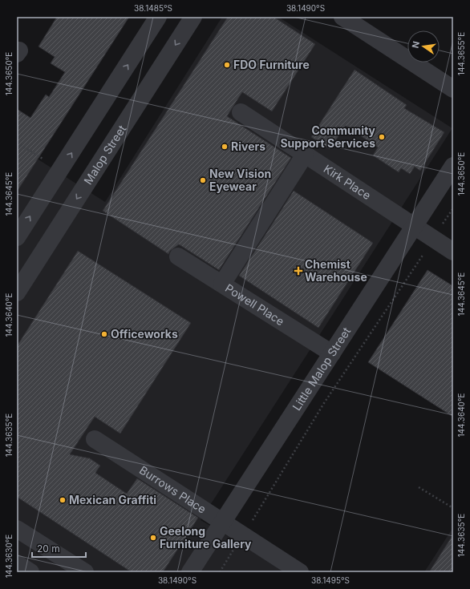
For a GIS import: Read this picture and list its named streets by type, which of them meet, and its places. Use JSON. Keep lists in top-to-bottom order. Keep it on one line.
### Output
{"streets":{"street":["Malop Street","Kirk Place","Powell Place","Little Malop Street","Burrows Place"]},"crossings":[["Kirk Place","Little Malop Street"],["Powell Place","Little Malop Street"],["Little Malop Street","Burrows Place"]],"places":{"other":["FDO Furniture","Community Support Services","Rivers","New Vision Eyewear","Officeworks","Mexican Graffiti","Geelong Furniture Gallery"],"health":["Chemist Warehouse"]},"scale_bar":"20 m","north":"left","coordinates":["38.1485°S","38.1490°S","144.3655°E","144.3650°E","144.3645°E","144.3640°E","144.3635°E","144.3630°E","38.1495°S"]}
